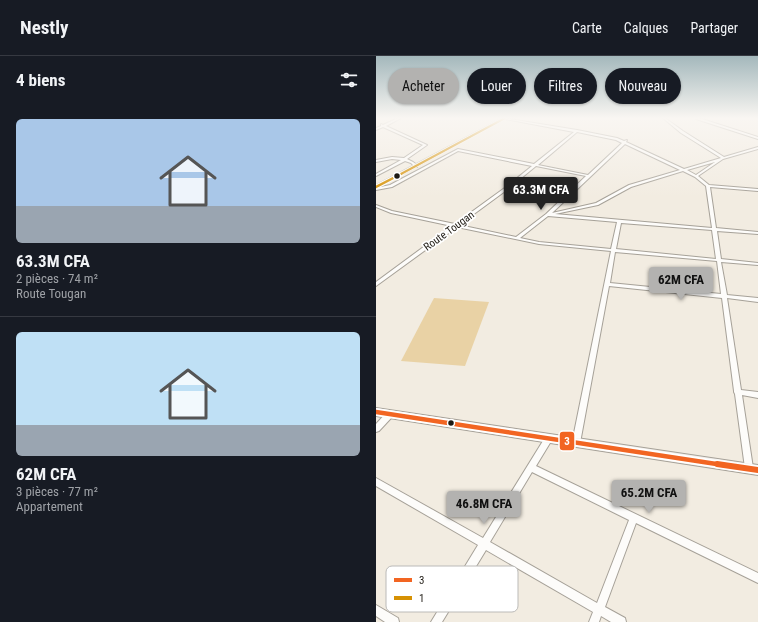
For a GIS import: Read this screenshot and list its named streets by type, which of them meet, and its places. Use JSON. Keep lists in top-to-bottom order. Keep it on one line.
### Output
{"streets":{"street":["Route Tougan"]},"lines":["transit line 1","transit line 3"],"legend":["3","1"],"page":{"header":"Nestly","nav":["Carte","Calques","Partager"],"heading":"4 biens","chip":["Acheter","Louer","Filtres","Nouveau"],"list":[{"name":"63.3M CFA","note":"2 pièces · 74 m² · Route Tougan"},{"name":"62M CFA","note":"3 pièces · 77 m² · Appartement"}],"price":["63.3M CFA","62M CFA","65.2M CFA","46.8M CFA"]}}
